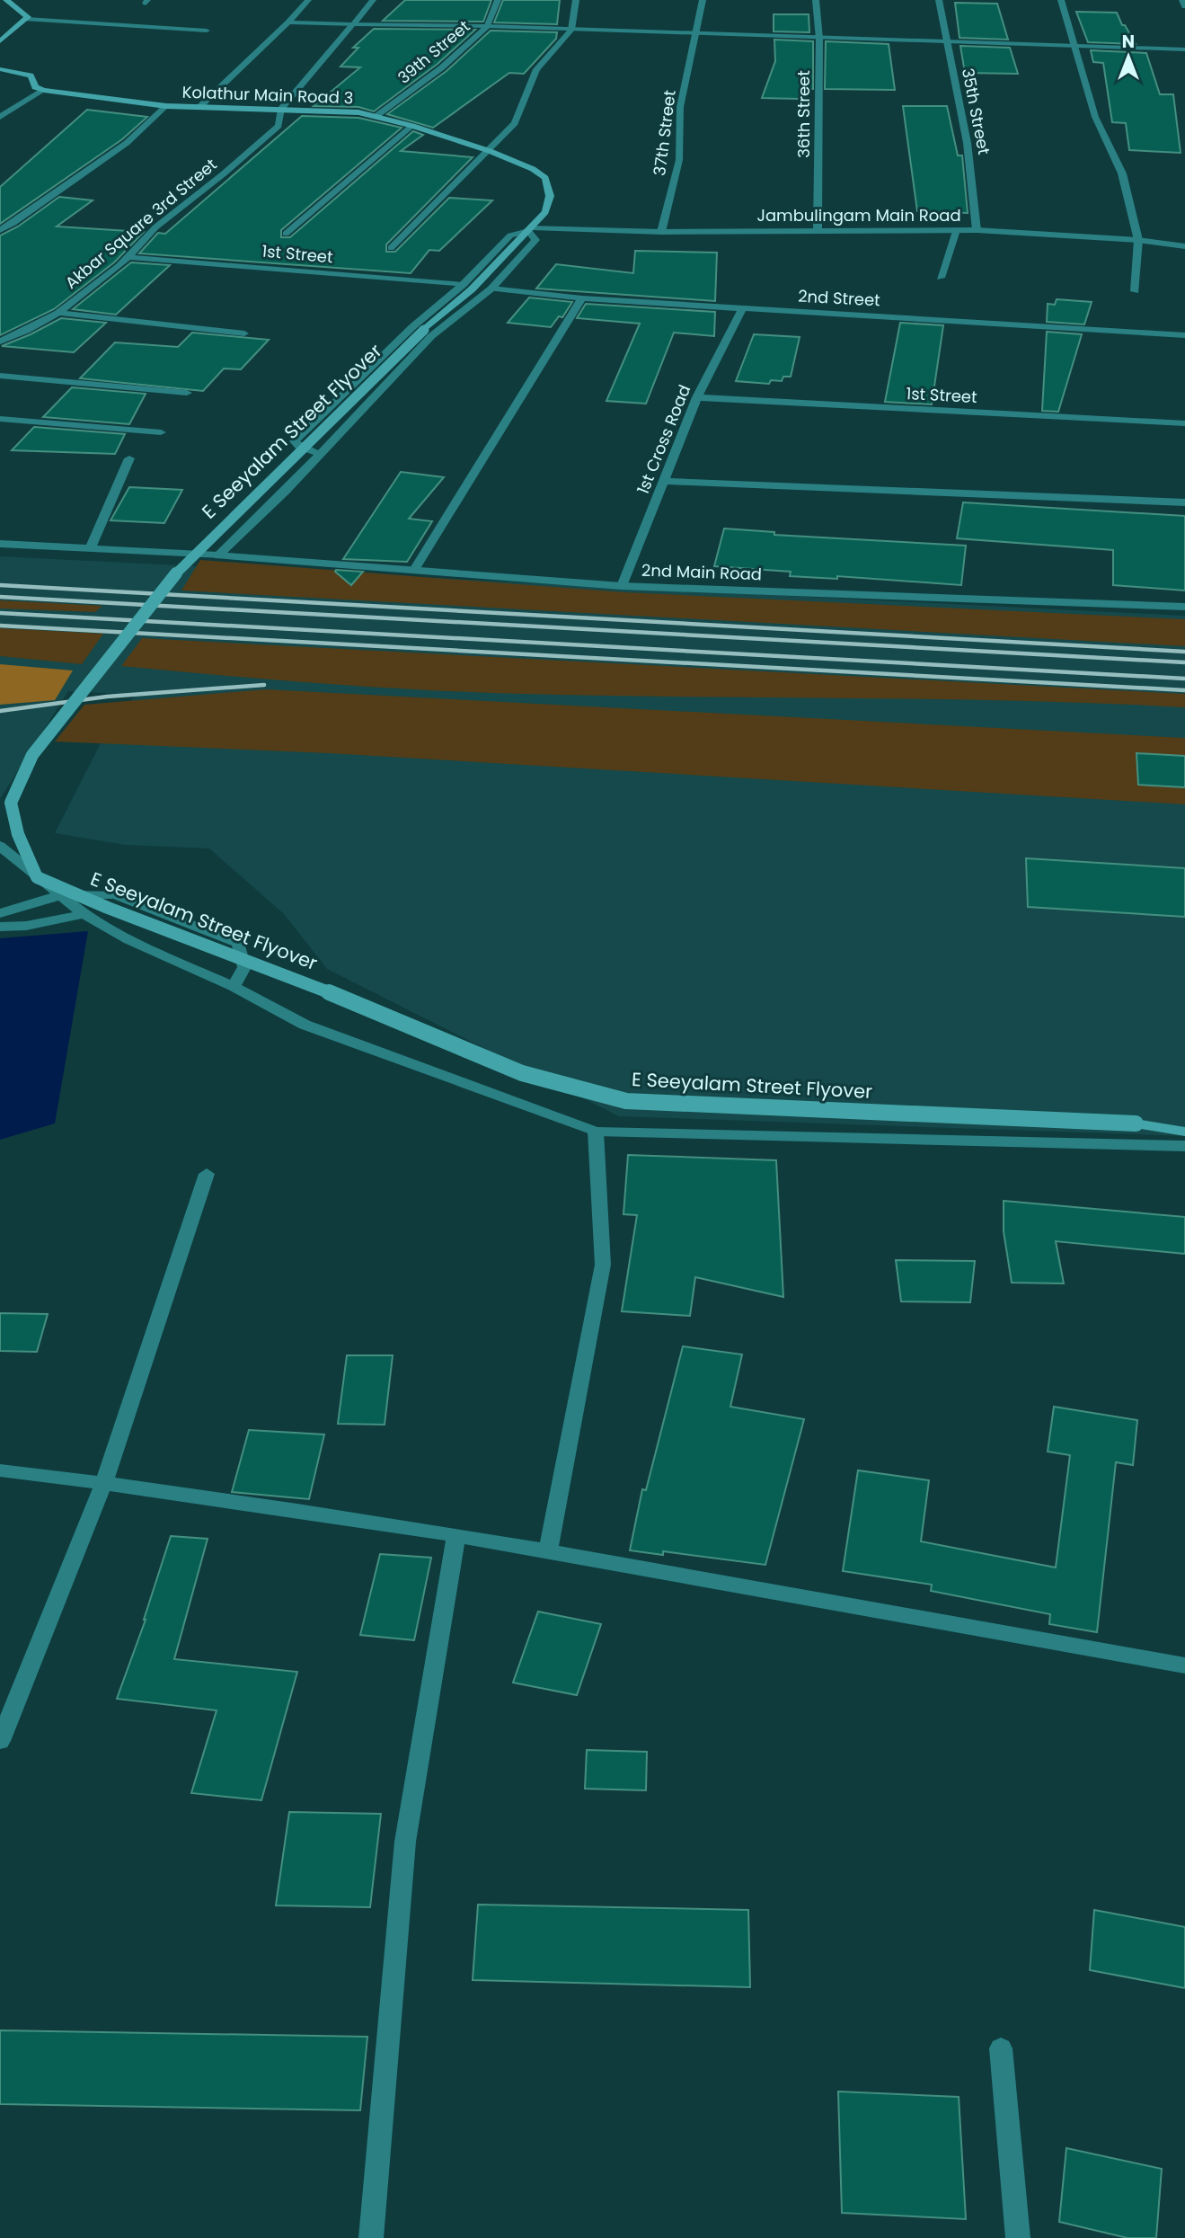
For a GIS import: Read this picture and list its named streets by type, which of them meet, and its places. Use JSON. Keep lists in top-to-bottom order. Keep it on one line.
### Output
{"streets":{"main road":["Kolathur Main Road 3","E Seeyalam Street Flyover"],"street":["39th Street","35th Street","36th Street","37th Street","Jambulingam Main Road","Akbar Square 3rd Street","1st Street","2nd Street","1st Cross Road","2nd Main Road"]},"crossings":[["39th Street","Kolathur Main Road 3"],["Kolathur Main Road 3","Jambulingam Main Road"],["Kolathur Main Road 3","Akbar Square 3rd Street"],["Kolathur Main Road 3","E Seeyalam Street Flyover"],["35th Street","Jambulingam Main Road"],["36th Street","Jambulingam Main Road"],["37th Street","Jambulingam Main Road"],["Jambulingam Main Road","E Seeyalam Street Flyover"],["Akbar Square 3rd Street","1st Street"],["1st Street","1st Cross Road"],["2nd Street","1st Cross Road"],["1st Cross Road","2nd Main Road"]],"north":"top"}
